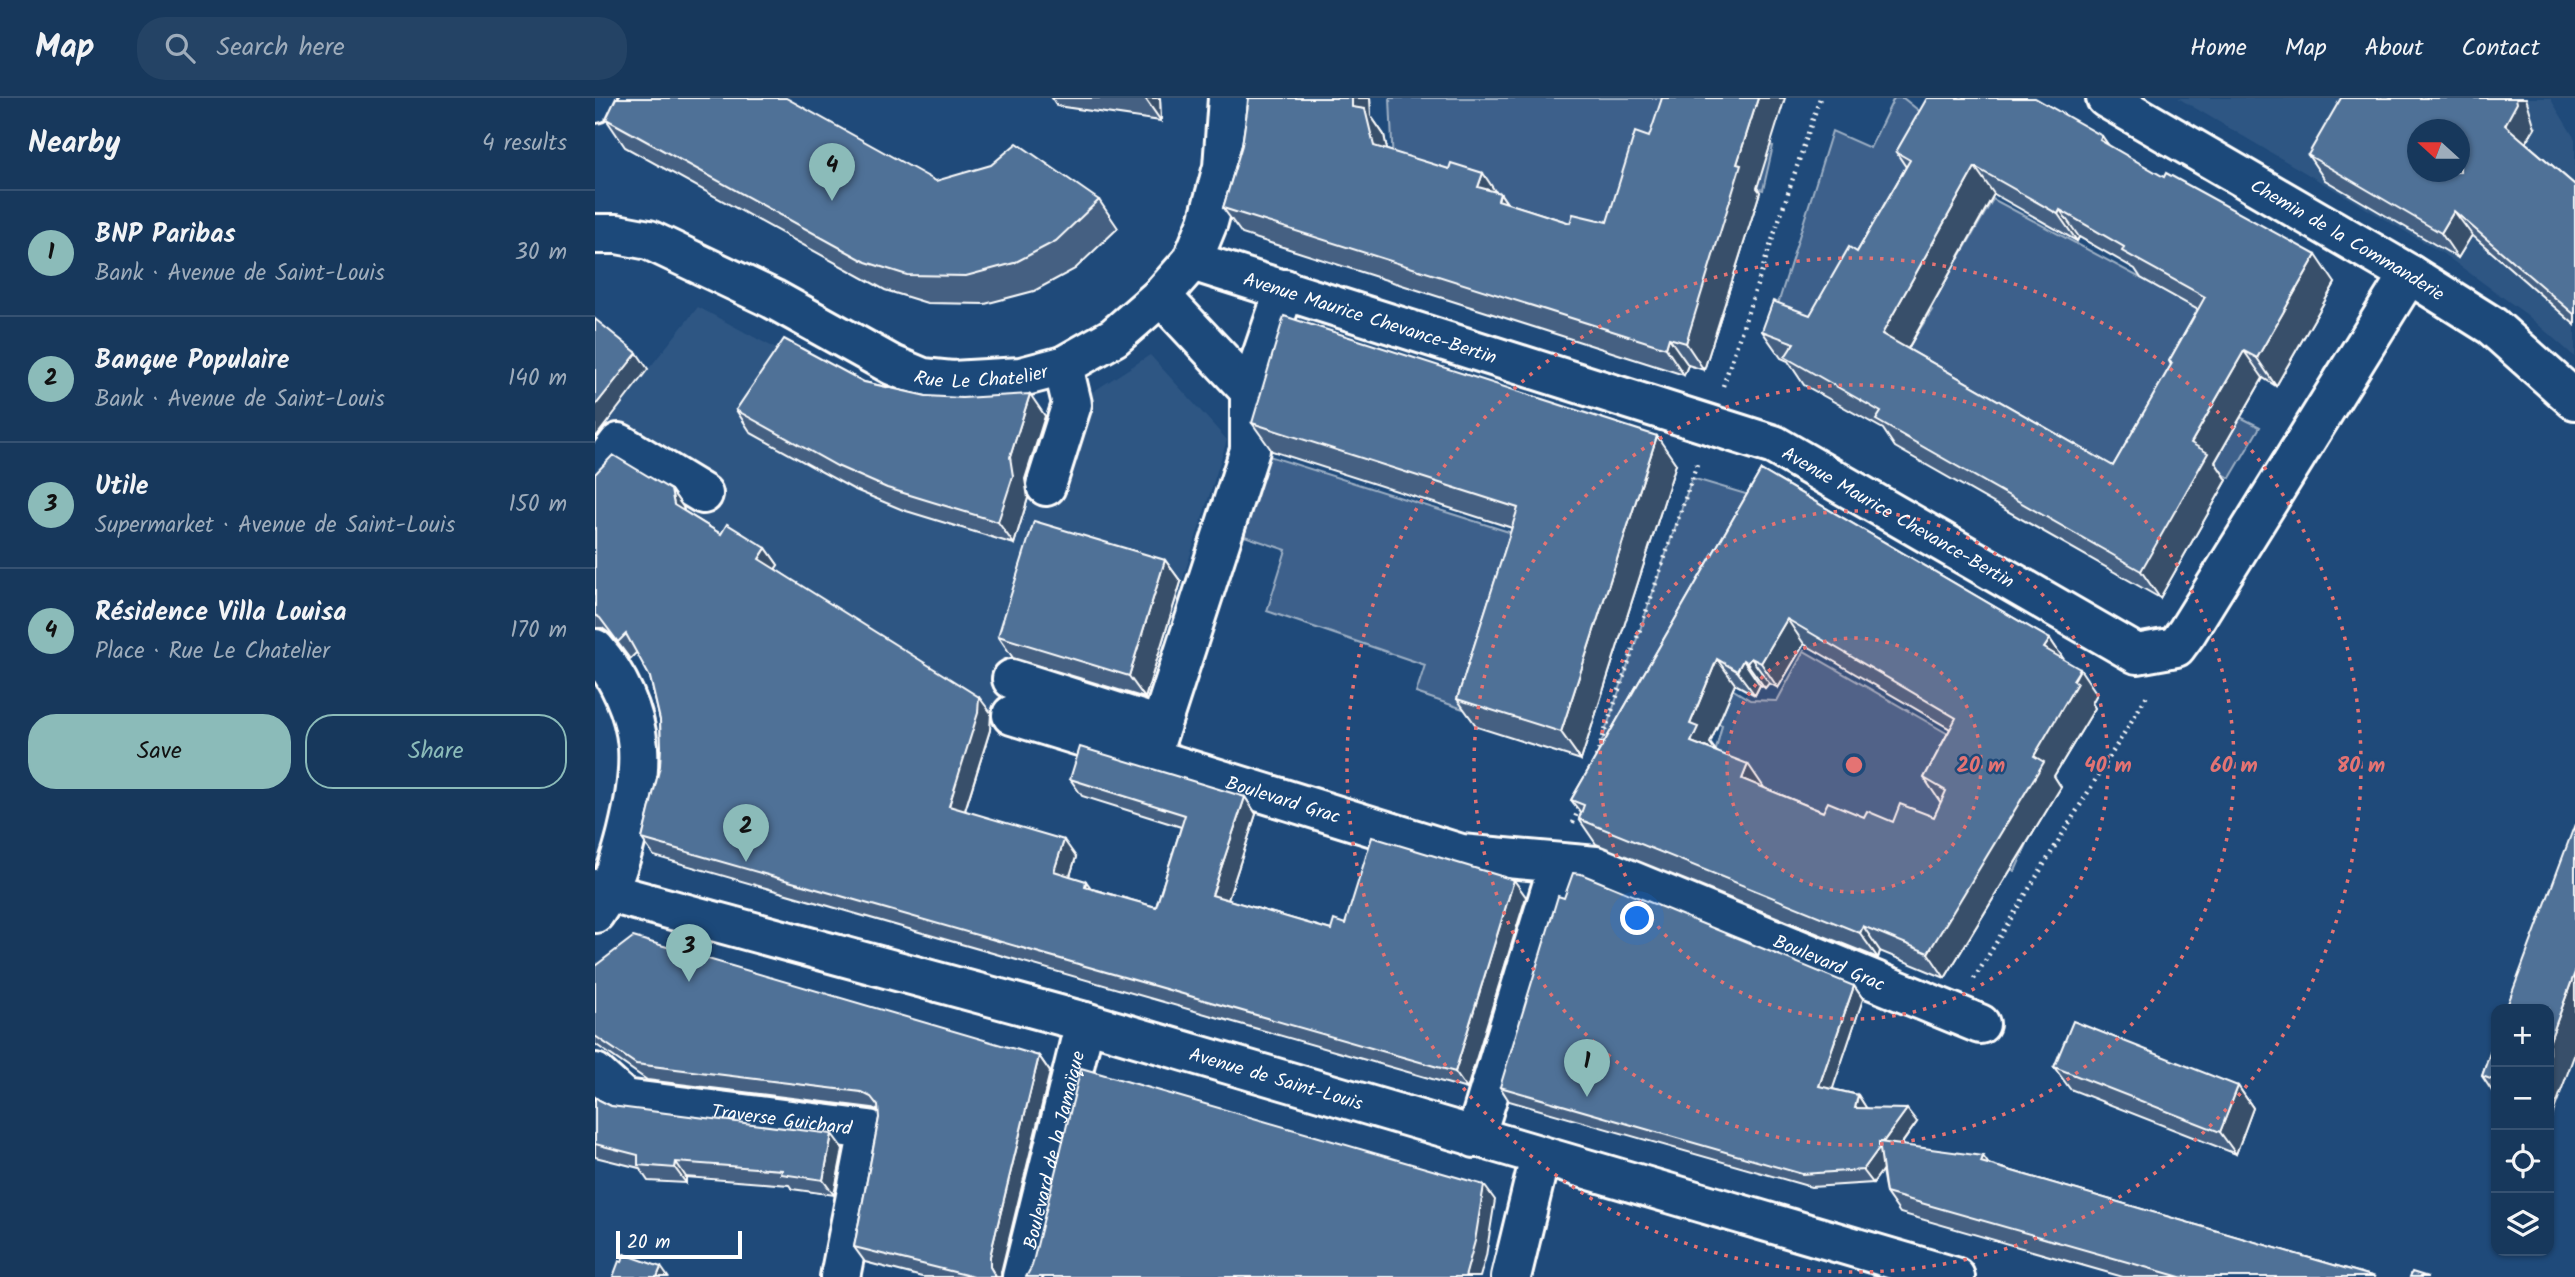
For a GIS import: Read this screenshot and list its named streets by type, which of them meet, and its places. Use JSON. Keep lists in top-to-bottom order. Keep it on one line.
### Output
{"streets":{"street":["Chemin de la Commanderie","Avenue Maurice Chevance-Bertin","Rue Le Chatelier","Boulevard Grac","Avenue de Saint-Louis","Traverse Guichard","Boulevard de la Jamaïque"]},"crossings":[["Avenue Maurice Chevance-Bertin","Rue Le Chatelier"],["Avenue de Saint-Louis","Boulevard de la Jamaïque"]],"scale_bar":"20 m","north":"left","page":{"header":"Map","search":"Search here","nav":["Home","Map","About","Contact"],"heading":["Nearby","4 results"],"pins":["4","2","3","1"],"list":[{"mark":"1","name":"BNP Paribas","note":"Bank · Avenue de Saint-Louis","value":"30 m"},{"mark":"2","name":"Banque Populaire","note":"Bank · Avenue de Saint-Louis","value":"140 m"},{"mark":"3","name":"Utile","note":"Supermarket · Avenue de Saint-Louis","value":"150 m"},{"mark":"4","name":"Résidence Villa Louisa","note":"Place · Rue Le Chatelier","value":"170 m"}],"buttons":["Save","Share"],"map_buttons":["+","−"],"scale":"20 m"},"rings":["20 m","40 m","60 m","80 m"]}
